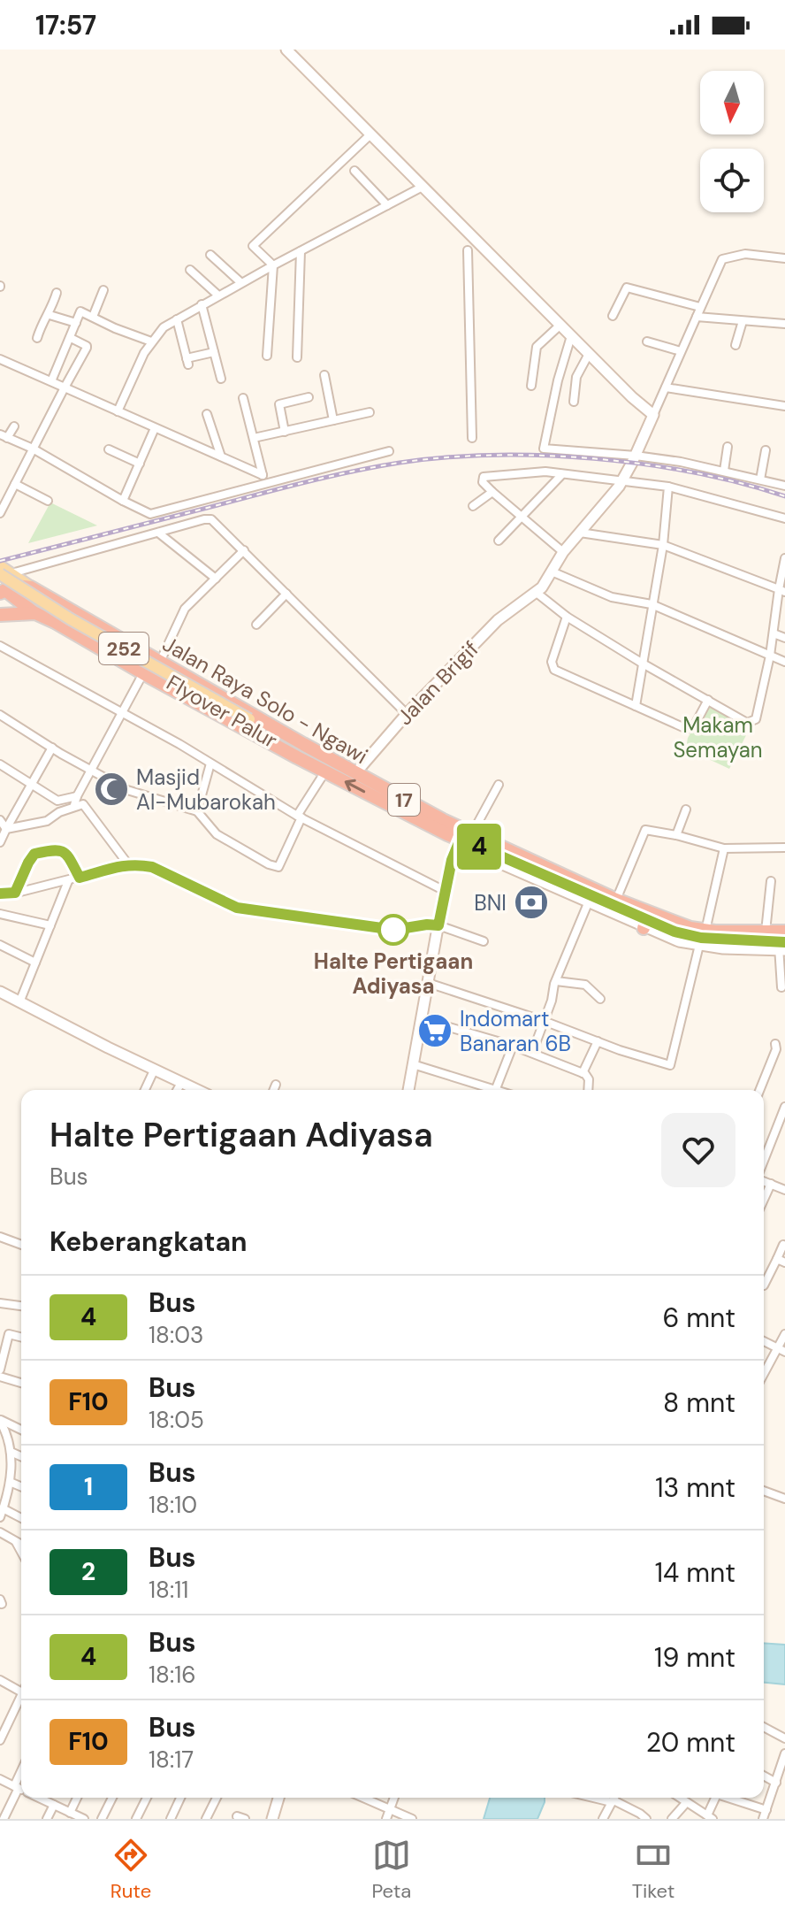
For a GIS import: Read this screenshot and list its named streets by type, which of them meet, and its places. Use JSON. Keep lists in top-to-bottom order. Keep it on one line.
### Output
{"streets":{"highway":["Jalan Raya Solo - Ngawi","17"],"main road":["252","Flyover Palur"],"street":["Jalan Brigif"]},"crossings":[["252","Jalan Raya Solo - Ngawi"],["252","Flyover Palur"],["Jalan Brigif","Jalan Raya Solo - Ngawi"],["Jalan Raya Solo - Ngawi","Flyover Palur"]],"parks":["Makam Semayan"],"places":{"mosque":["Masjid Al-Mubarokah"],"bank":["BNI"],"other":["Halte Pertigaan Adiyasa"],"supermarket":["Indomart Banaran 6B"]},"lines":["bus line 4"],"north":"bottom","page":{"status":"17:57","on_map":"4","heading":[["Halte Pertigaan Adiyasa","Bus"],"Keberangkatan"],"list":[{"mark":"4","name":"Bus","note":"18:03","value":"6 mnt"},{"mark":"F10","name":"Bus","note":"18:05","value":"8 mnt"},{"mark":"1","name":"Bus","note":"18:10","value":"13 mnt"},{"mark":"2","name":"Bus","note":"18:11","value":"14 mnt"},{"mark":"4","name":"Bus","note":"18:16","value":"19 mnt"},{"mark":"F10","name":"Bus","note":"18:17","value":"20 mnt"}],"tabs":["Rute","Peta","Tiket"]}}
